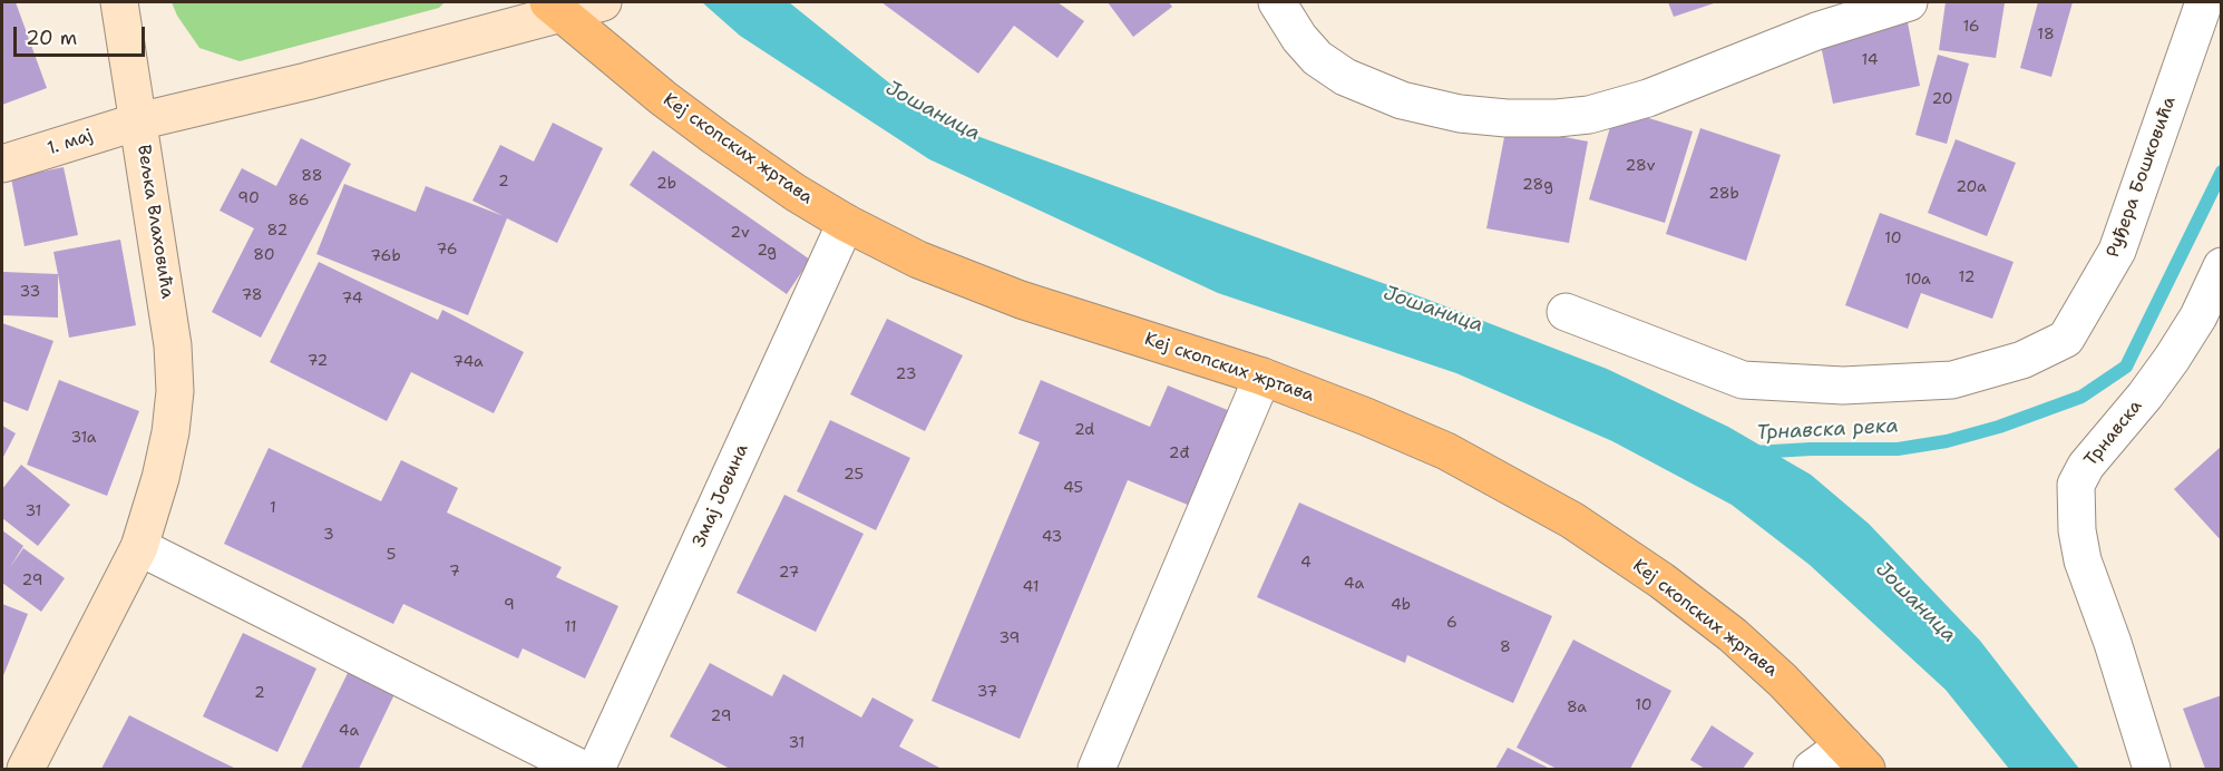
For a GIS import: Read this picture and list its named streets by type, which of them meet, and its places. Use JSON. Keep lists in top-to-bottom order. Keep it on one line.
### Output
{"streets":{"main road":["Кеј скопских жртава"],"street":["1. мај","Руђера Бошковића","Вељка Влаховића","Трнавска","Змај Јовина"]},"crossings":[["1. мај","Вељка Влаховића"],["Кеј скопских жртава","Вељка Влаховића"],["Кеј скопских жртава","Змај Јовина"]],"water":["Јошаница","Трнавска река"],"house_numbers":["16","18","14","20","28v","88","2","2b","28g","20a","28b","90","86","82","2v","10","76","2g","80","76b","12","10a","33","78","74","72","74a","23","2d","31a","2đ","25","45","1","31","3","43","5","4","7","27","29","4a","41","9","4b","6","11","39","8","37","2","10","8a","29","4a","31"],"scale_bar":"20 m"}
